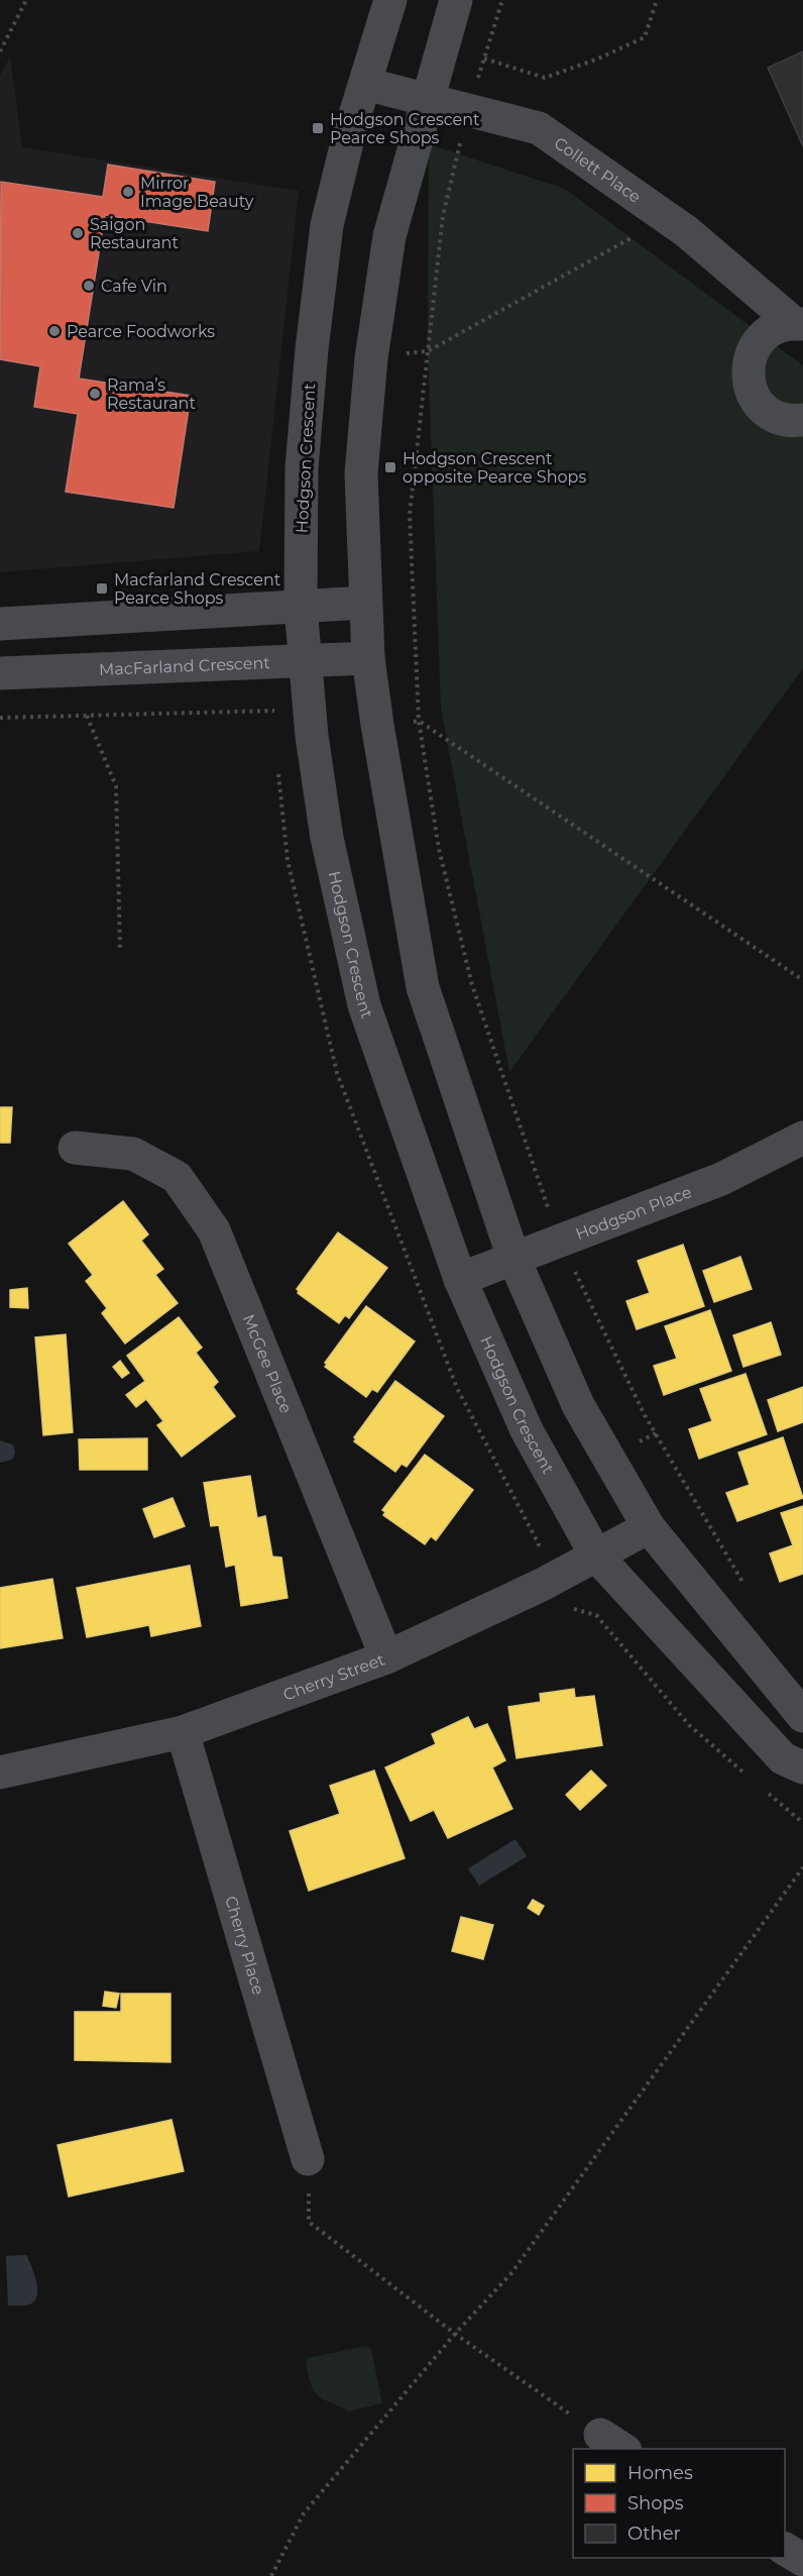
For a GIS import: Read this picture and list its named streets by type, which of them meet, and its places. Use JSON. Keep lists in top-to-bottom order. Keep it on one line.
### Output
{"streets":{"street":["Collett Place","Hodgson Crescent","MacFarland Crescent","Hodgson Place","McGee Place","Cherry Street","Cherry Place"]},"crossings":[["Collett Place","Hodgson Crescent"],["Hodgson Crescent","MacFarland Crescent"],["Hodgson Crescent","Hodgson Place"],["Hodgson Crescent","Cherry Street"],["McGee Place","Cherry Street"],["Cherry Street","Cherry Place"]],"places":{"transit":["Hodgson Crescent Pearce Shops","Hodgson Crescent opposite Pearce Shops","Macfarland Crescent Pearce Shops"],"other":["Mirror Image Beauty","Saigon Restaurant","Cafe Vin","Pearce Foodworks","Rama’s Restaurant"]},"legend":["Homes","Shops","Other"]}
